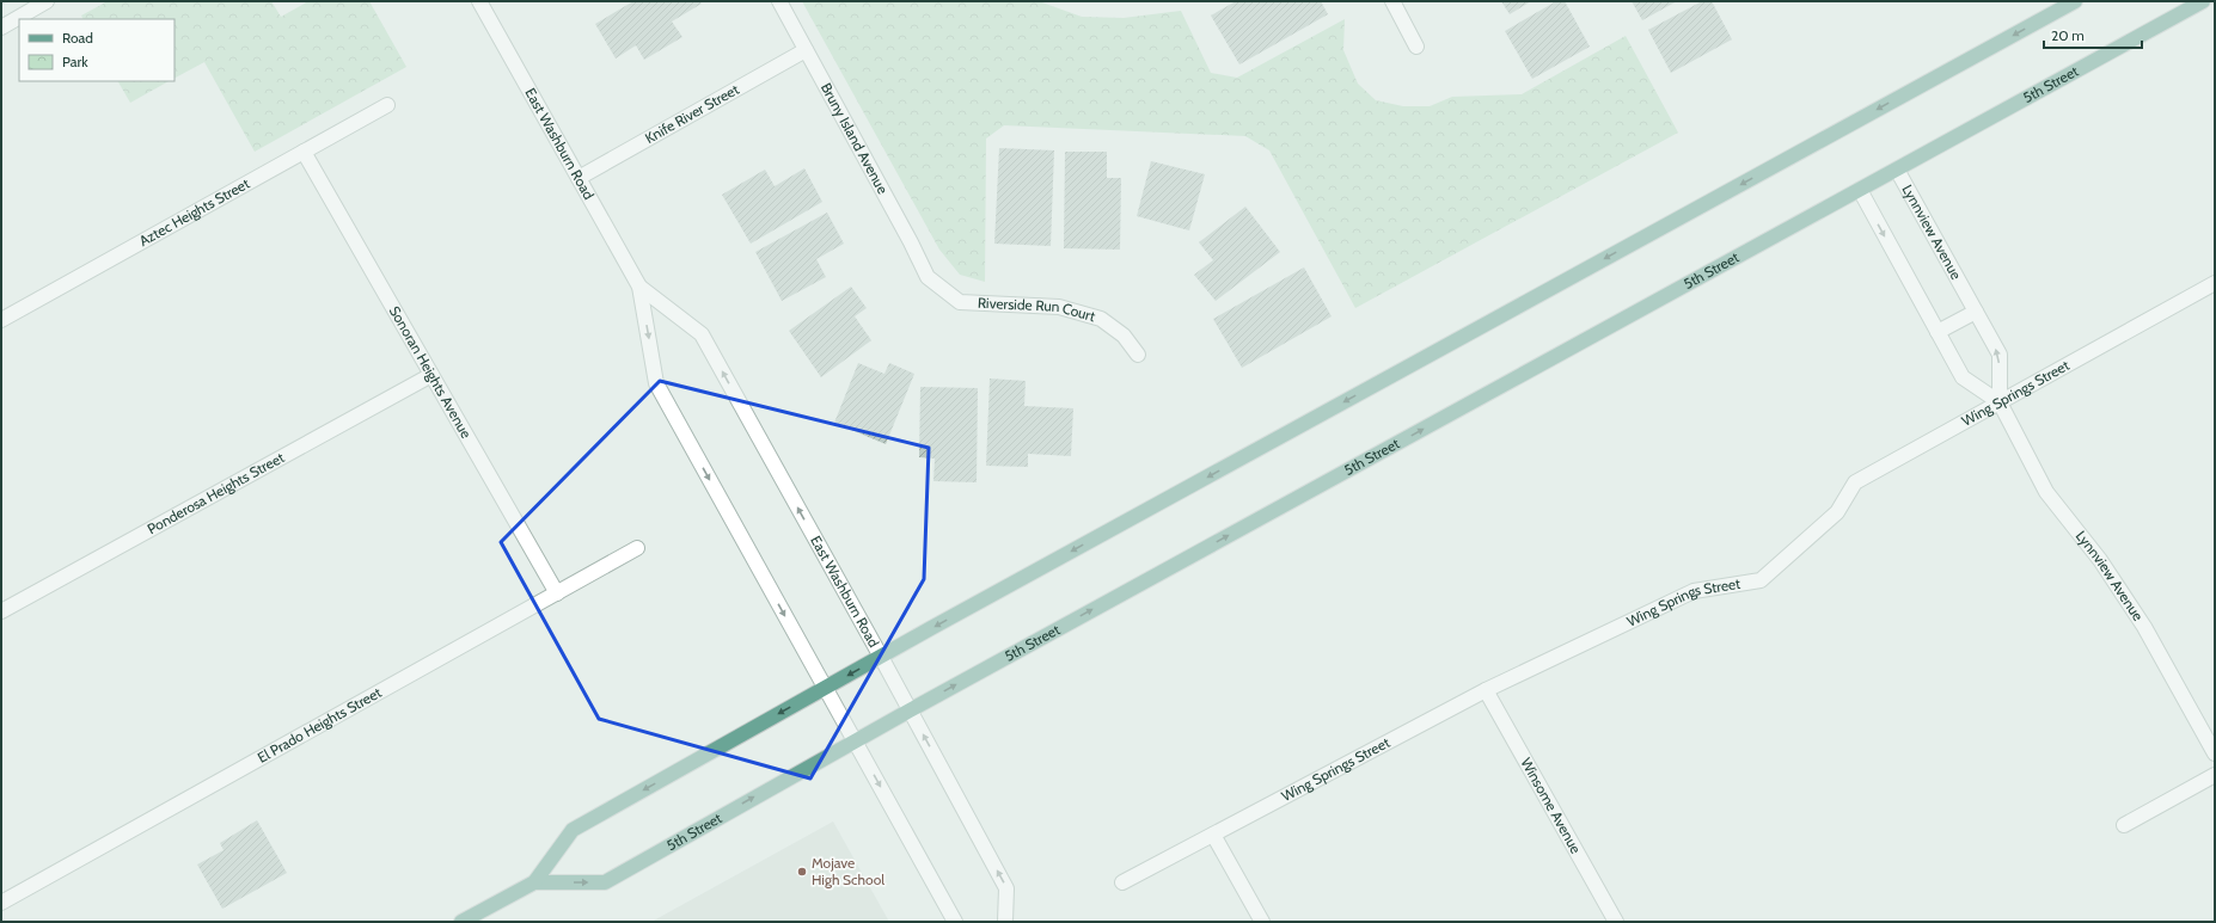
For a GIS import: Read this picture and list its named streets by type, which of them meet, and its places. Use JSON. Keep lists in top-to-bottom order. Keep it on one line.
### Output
{"streets":{"main road":["5th Street"],"street":["Knife River Street","Bruny Island Avenue","East Washburn Road","Aztec Heights Street","Lynnview Avenue","Riverside Run Court","Sonoran Heights Avenue","Wing Springs Street","Ponderosa Heights Street","El Prado Heights Street","Winsome Avenue"]},"crossings":[["5th Street","East Washburn Road"],["5th Street","Lynnview Avenue"],["Knife River Street","Bruny Island Avenue"],["Knife River Street","East Washburn Road"],["Bruny Island Avenue","Riverside Run Court"],["Aztec Heights Street","Sonoran Heights Avenue"],["Lynnview Avenue","Wing Springs Street"],["Sonoran Heights Avenue","Ponderosa Heights Street"],["Sonoran Heights Avenue","El Prado Heights Street"],["Wing Springs Street","Winsome Avenue"]],"places":["Mojave High School"],"legend":["Road","Park"],"scale_bar":"20 m"}
